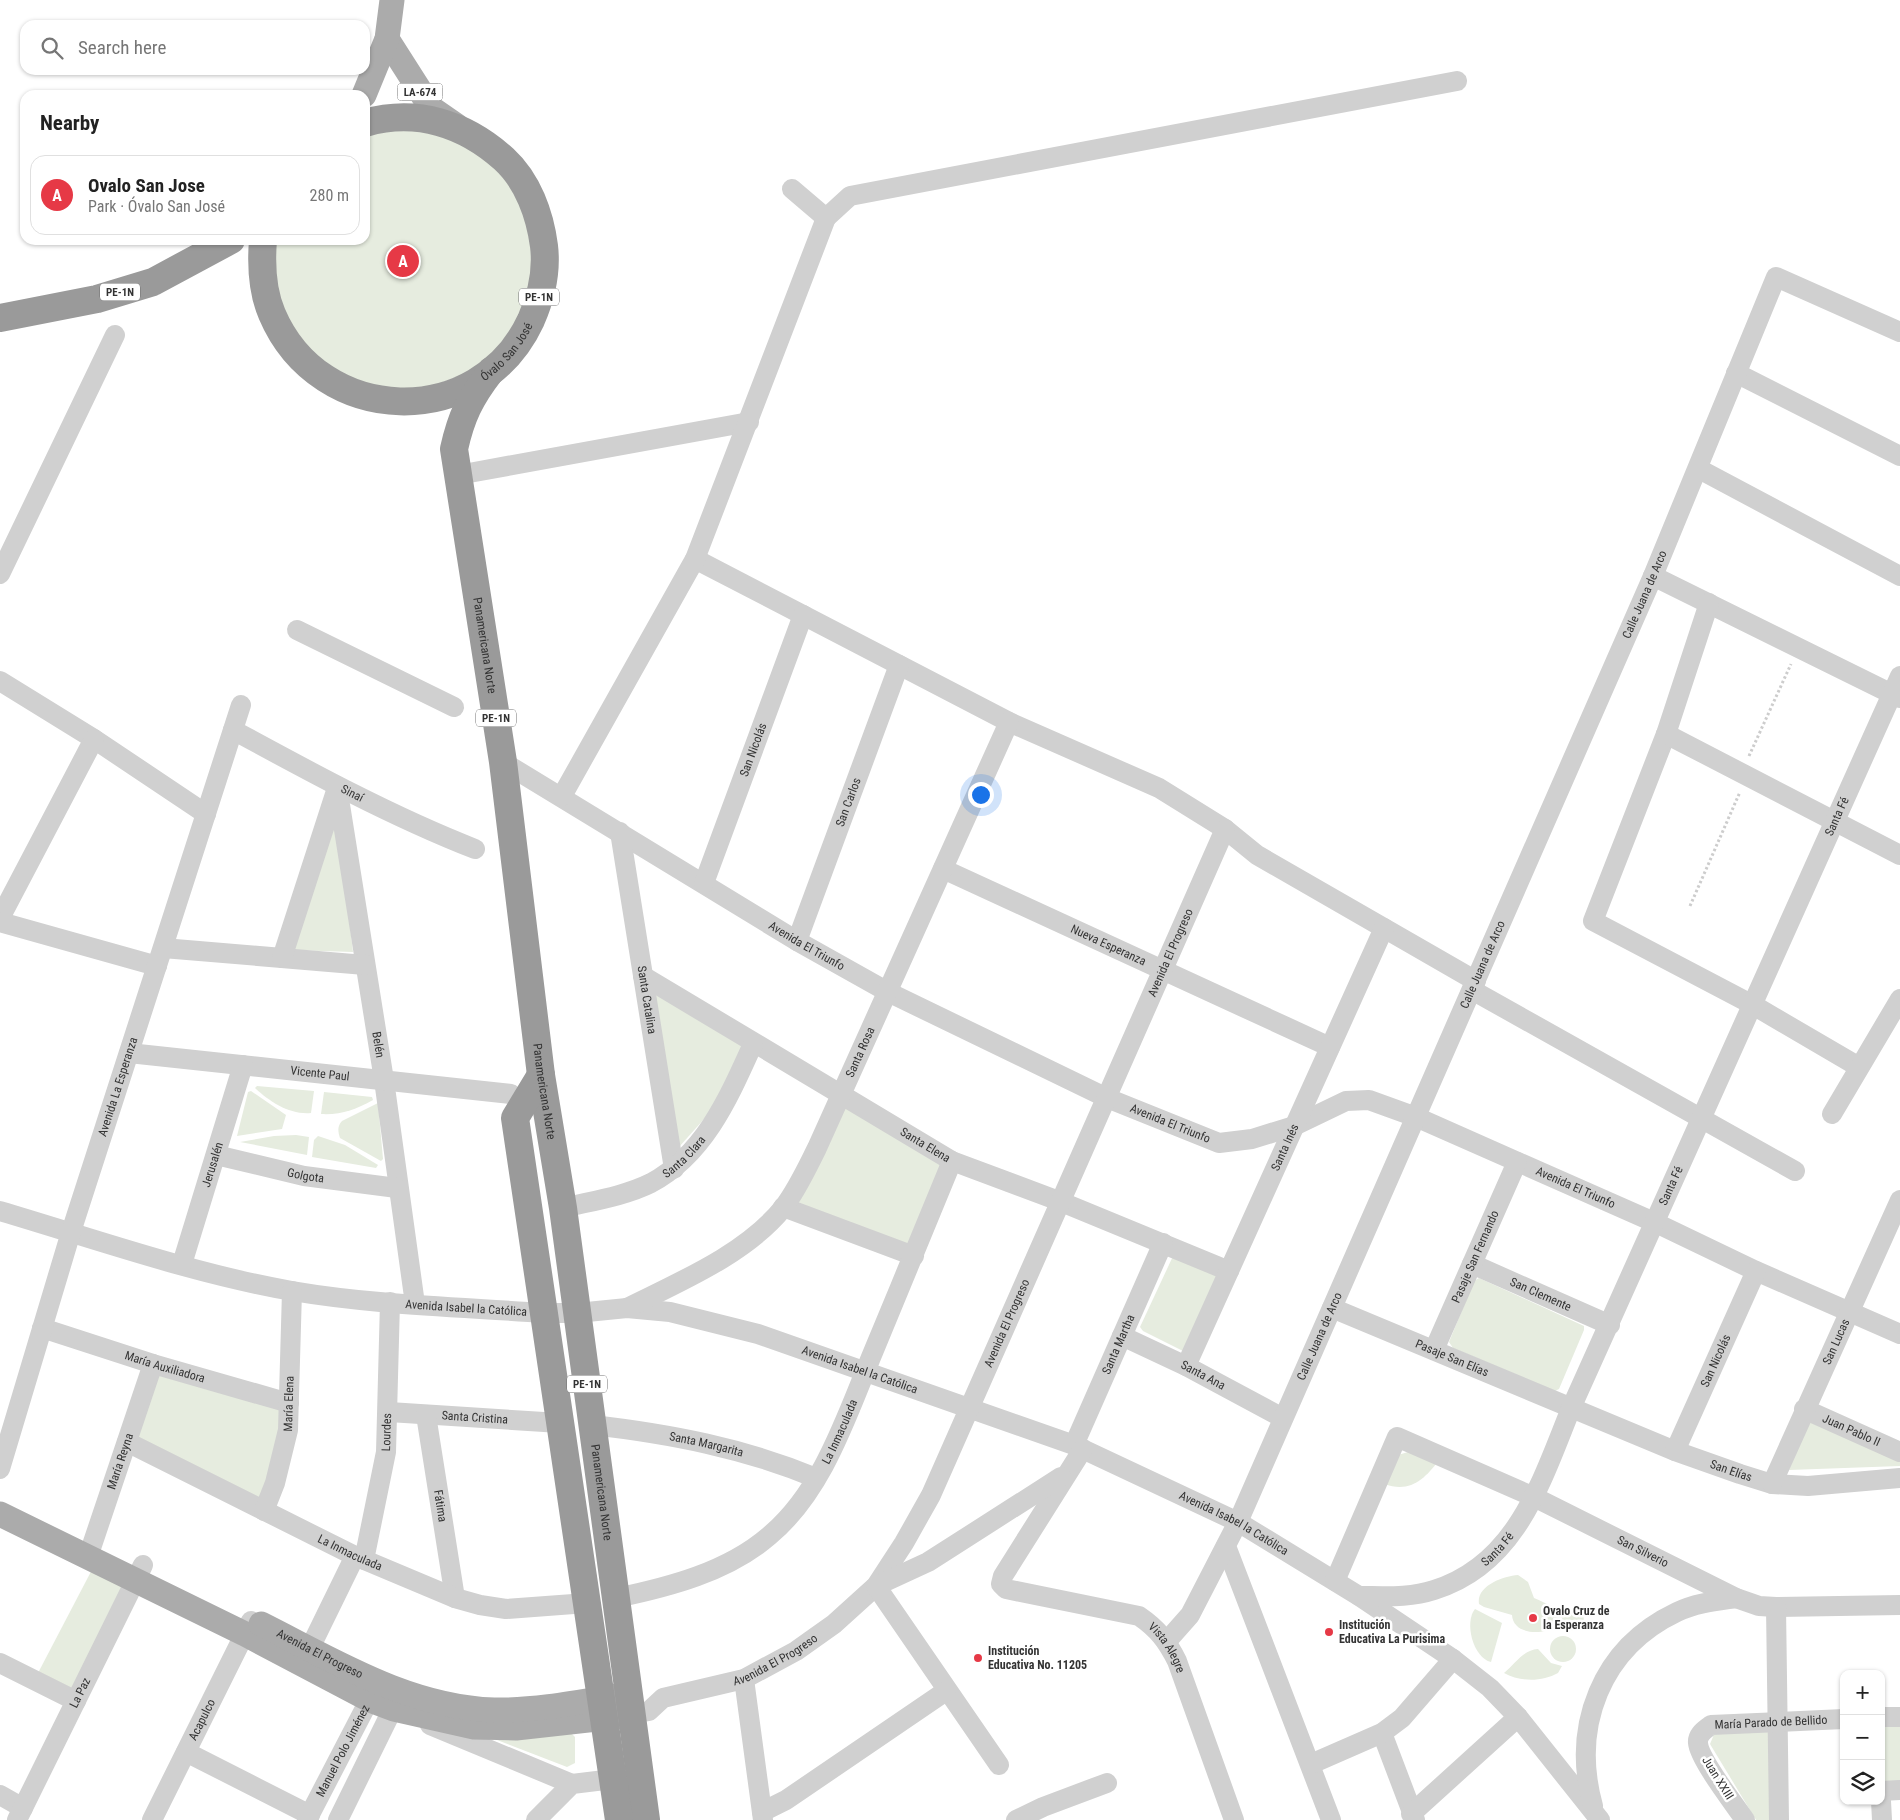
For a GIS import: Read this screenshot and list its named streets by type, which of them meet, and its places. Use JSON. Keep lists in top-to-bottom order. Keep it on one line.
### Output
{"streets":{"highway":["PE-1N","Óvalo San José","Panamericana Norte"],"main road":["LA-674","Avenida El Progreso"],"street":["Calle Juana de Arco","San Nicolás","Sinaí","San Carlos","Santa Fé","Avenida El Triunfo","Nueva Esperanza","Santa Catalina","Belén","Santa Rosa","Vicente Paul","Avenida La Esperanza","Santa Elena","Santa Inés","Santa Clara","Jerusalén","Golgota","Pasaje San Fernando","San Clemente","Avenida Isabel la Católica","San Lucas","Santa Martha","Pasaje San Elías","María Auxiliadora","Santa Ana","María Elena","Santa Cristina","Juan Pablo II","Lourdes","La Inmaculada","Santa Margarita","María Reyna","San Elías","Fátima","San Silverio","Vista Alegre","La Paz","Acapulco","María Parado de Bellido","Manuel Polo Jiménez","Juan XXIII"]},"crossings":[["LA-674","Óvalo San José"],["PE-1N","Avenida El Progreso"],["PE-1N","Vicente Paul"],["PE-1N","Avenida Isabel la Católica"],["PE-1N","Santa Cristina"],["PE-1N","La Inmaculada"],["Óvalo San José","Panamericana Norte"],["Calle Juana de Arco","Avenida El Triunfo"],["Calle Juana de Arco","Avenida Isabel la Católica"],["Calle Juana de Arco","Pasaje San Elías"],["Calle Juana de Arco","Santa Ana"],["Calle Juana de Arco","Vista Alegre"],["Panamericana Norte","Avenida El Triunfo"],["Panamericana Norte","Avenida El Progreso"],["Panamericana Norte","Santa Clara"],["Panamericana Norte","Avenida Isabel la Católica"],["Panamericana Norte","La Inmaculada"],["Panamericana Norte","Santa Margarita"],["San Nicolás","Avenida El Triunfo"],["San Nicolás","San Elías"],["Sinaí","Belén"],["Sinaí","Avenida La Esperanza"],["San Carlos","Avenida El Triunfo"],["Santa Fé","Avenida El Triunfo"],["Santa Fé","San Clemente"],["Santa Fé","Avenida Isabel la Católica"],["Santa Fé","Pasaje San Elías"],["Santa Fé","San Elías"],["Santa Fé","San Silverio"],["Avenida El Triunfo","Avenida El Progreso"],["Avenida El Triunfo","Santa Catalina"],["Avenida El Triunfo","Santa Rosa"],["Avenida El Triunfo","Santa Inés"],["Avenida El Triunfo","Pasaje San Fernando"],["Avenida El Triunfo","San Lucas"],["Nueva Esperanza","Avenida El Progreso"],["Nueva Esperanza","Santa Rosa"],["Nueva Esperanza","Santa Inés"],["Avenida El Progreso","Santa Elena"],["Avenida El Progreso","Avenida Isabel la Católica"],["Avenida El Progreso","Lourdes"],["Avenida El Progreso","María Reyna"],["Avenida El Progreso","La Paz"],["Avenida El Progreso","Acapulco"],["Avenida El Progreso","Manuel Polo Jiménez"],["Santa Catalina","Santa Elena"],["Santa Catalina","Santa Clara"],["Belén","Vicente Paul"],["Belén","Golgota"],["Belén","Avenida Isabel la Católica"],["Santa Rosa","Santa Elena"],["Santa Rosa","Avenida Isabel la Católica"],["Vicente Paul","Avenida La Esperanza"],["Vicente Paul","Jerusalén"],["Avenida La Esperanza","Avenida Isabel la Católica"],["Avenida La Esperanza","María Auxiliadora"],["Santa Elena","Santa Inés"],["Santa Elena","Santa Clara"],["Santa Elena","Santa Martha"],["Santa Elena","La Inmaculada"],["Santa Inés","Santa Ana"],["Jerusalén","Golgota"],["Jerusalén","Avenida Isabel la Católica"],["Pasaje San Fernando","San Clemente"],["Pasaje San Fernando","Pasaje San Elías"],["Avenida Isabel la Católica","Santa Martha"],["Avenida Isabel la Católica","María Elena"],["Avenida Isabel la Católica","Lourdes"],["Avenida Isabel la Católica","La Inmaculada"],["Avenida Isabel la Católica","San Silverio"],["San Lucas","Juan Pablo II"],["San Lucas","San Elías"],["Santa Martha","Santa Ana"],["Santa Martha","Vista Alegre"],["Pasaje San Elías","San Elías"],["María Auxiliadora","María Elena"],["María Auxiliadora","María Reyna"],["María Elena","La Inmaculada"],["Santa Cristina","Lourdes"],["Santa Cristina","Fátima"],["Lourdes","La Inmaculada"],["La Inmaculada","Santa Margarita"],["La Inmaculada","María Reyna"],["La Inmaculada","Fátima"],["María Parado de Bellido","Juan XXIII"]],"places":["Ovalo Cruz de la Esperanza","Institución Educativa La Purisima","Institución Educativa No. 11205"],"page":{"search":"Search here","heading":"Nearby","list":[{"mark":"A","name":"Ovalo San Jose","note":"Park · Óvalo San José","value":"280 m"}],"pins":"A","map_buttons":["+","−"]}}
